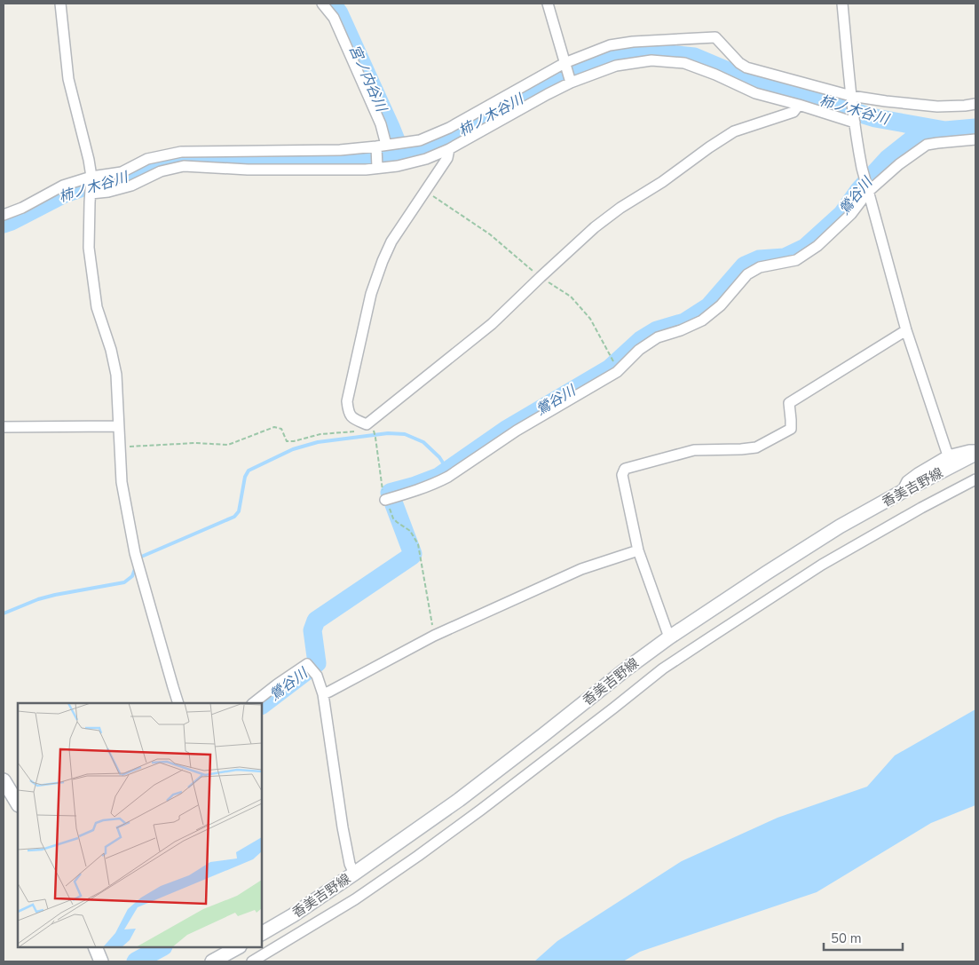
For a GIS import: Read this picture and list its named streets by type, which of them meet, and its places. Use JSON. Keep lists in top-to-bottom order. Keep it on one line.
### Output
{"streets":{"main road":["香美吉野線"]},"water":["宮ノ内谷川","柿ノ木谷川","鶯谷川"],"scale_bar":"50 m"}
